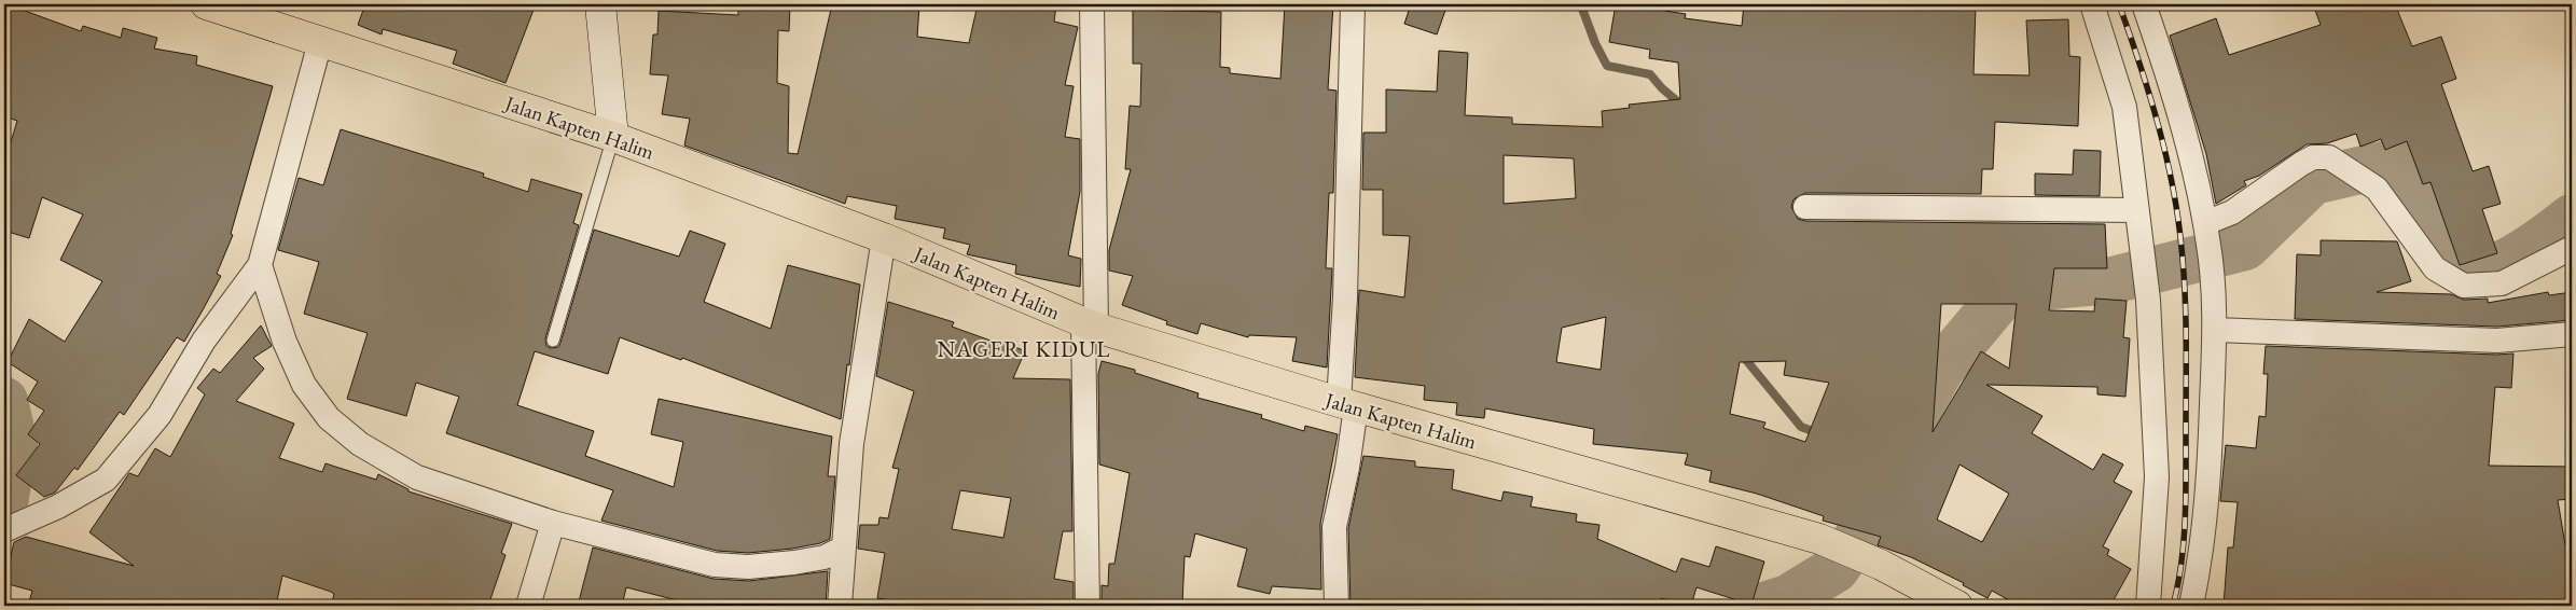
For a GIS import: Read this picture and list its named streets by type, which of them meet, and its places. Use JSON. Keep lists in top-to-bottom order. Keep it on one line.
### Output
{"streets":{"main road":["Jalan Kapten Halim"]},"districts":["NAGERI KIDUL"]}
